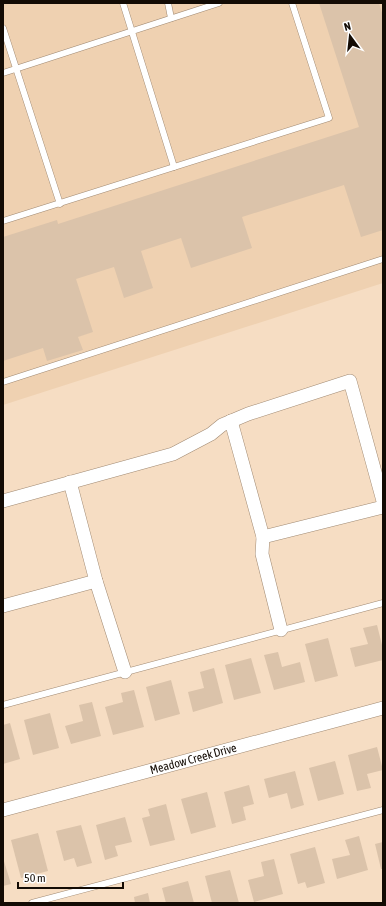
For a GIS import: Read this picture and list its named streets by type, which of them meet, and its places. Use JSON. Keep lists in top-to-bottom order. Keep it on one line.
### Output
{"streets":{"street":["Meadow Creek Drive"]},"scale_bar":"50 m","north":"top"}
